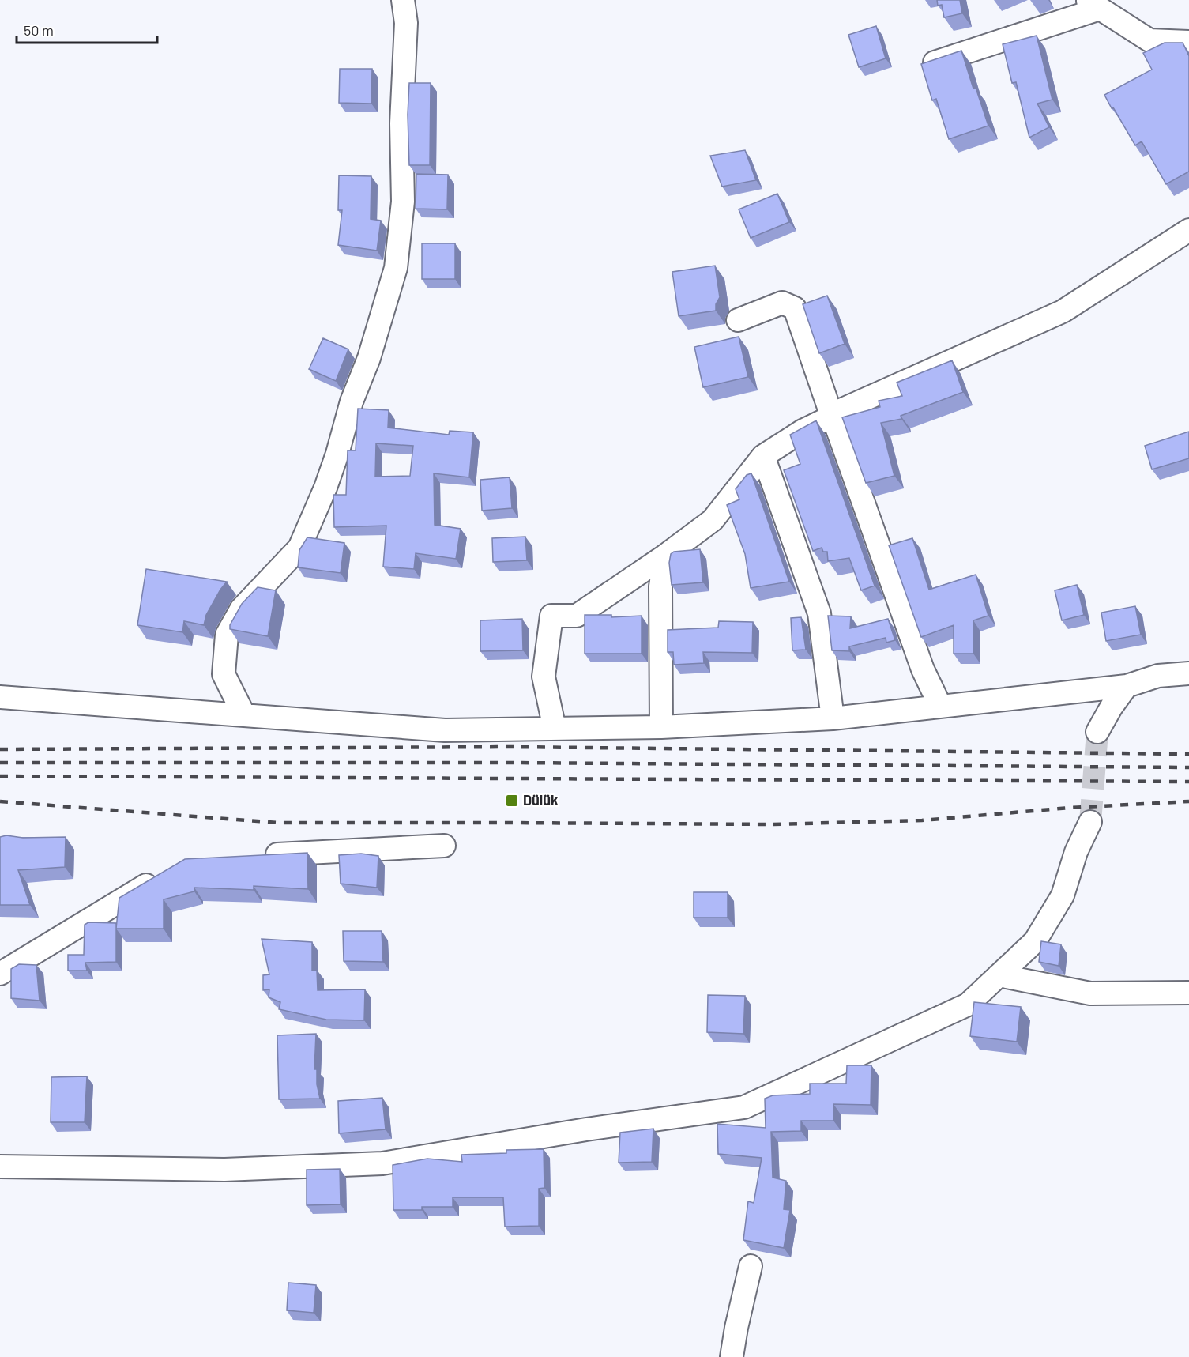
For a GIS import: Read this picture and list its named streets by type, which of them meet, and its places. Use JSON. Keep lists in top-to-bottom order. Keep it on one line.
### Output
{"places":{"transit":["Dülük"]},"scale_bar":"50 m"}
